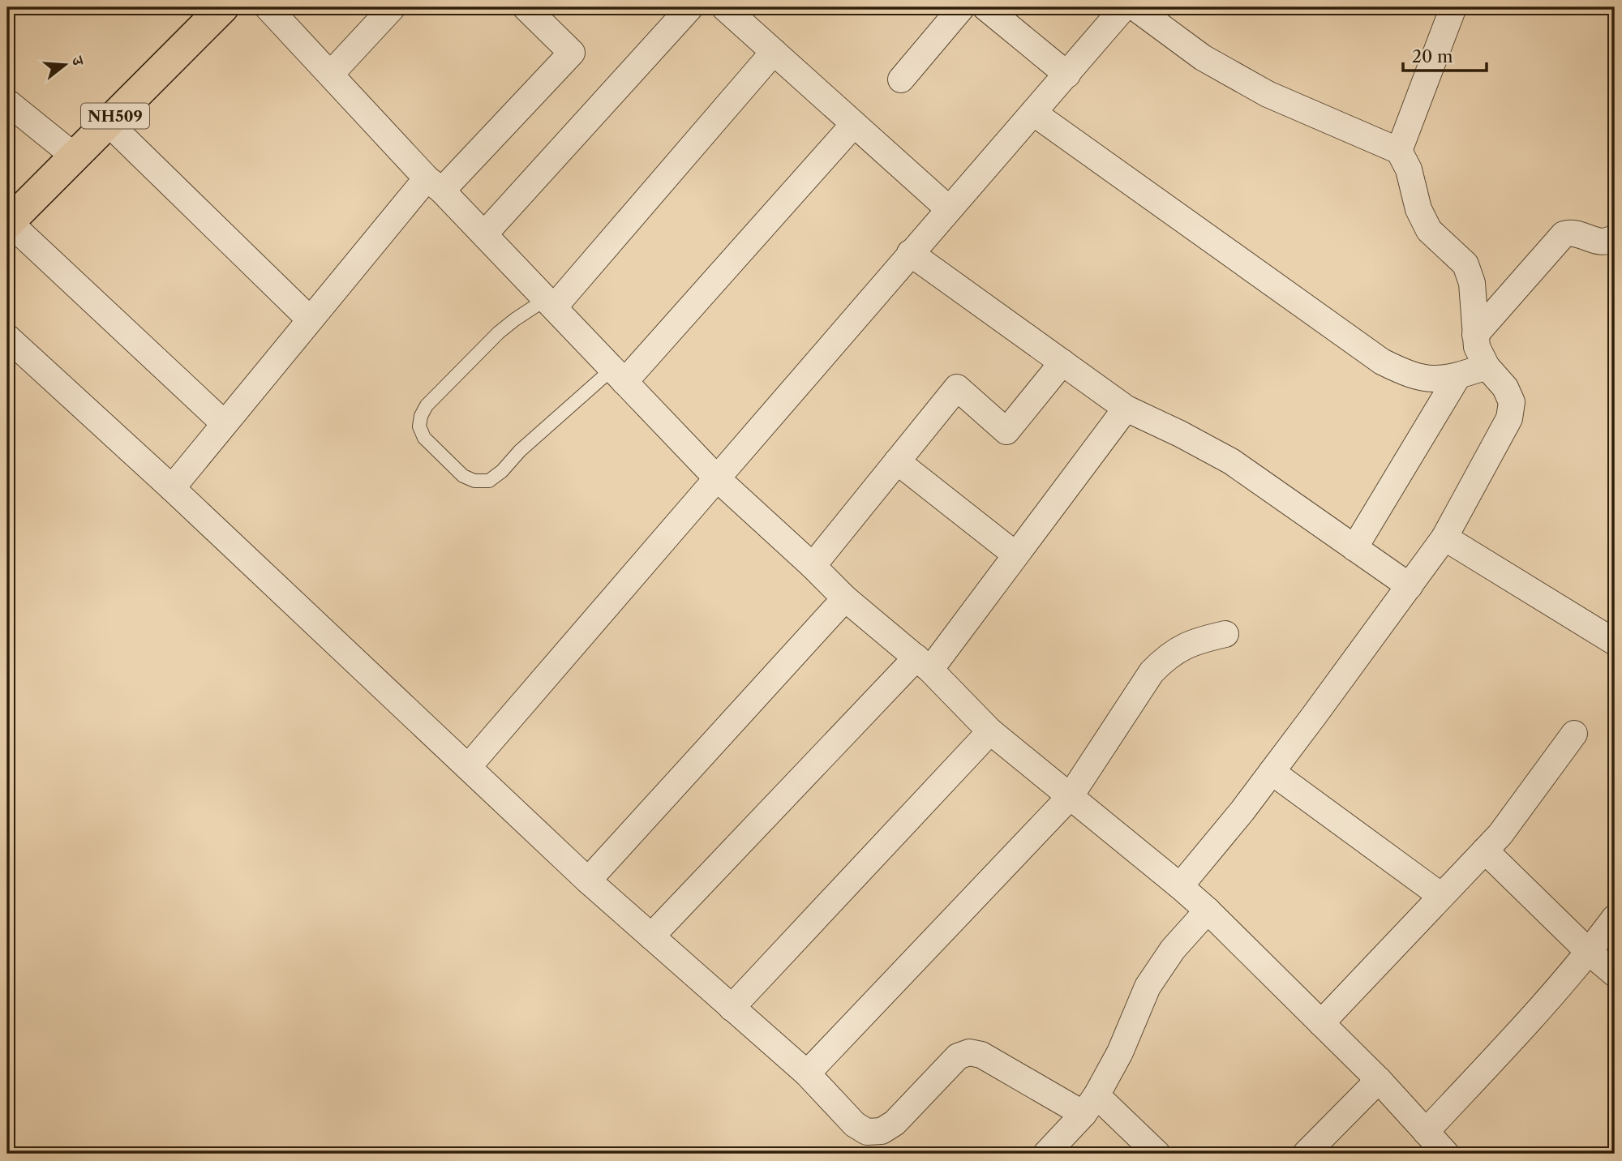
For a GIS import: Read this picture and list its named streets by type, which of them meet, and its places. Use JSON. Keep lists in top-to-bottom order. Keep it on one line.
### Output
{"streets":{"highway":["NH509"]},"scale_bar":"20 m","north":"right"}
